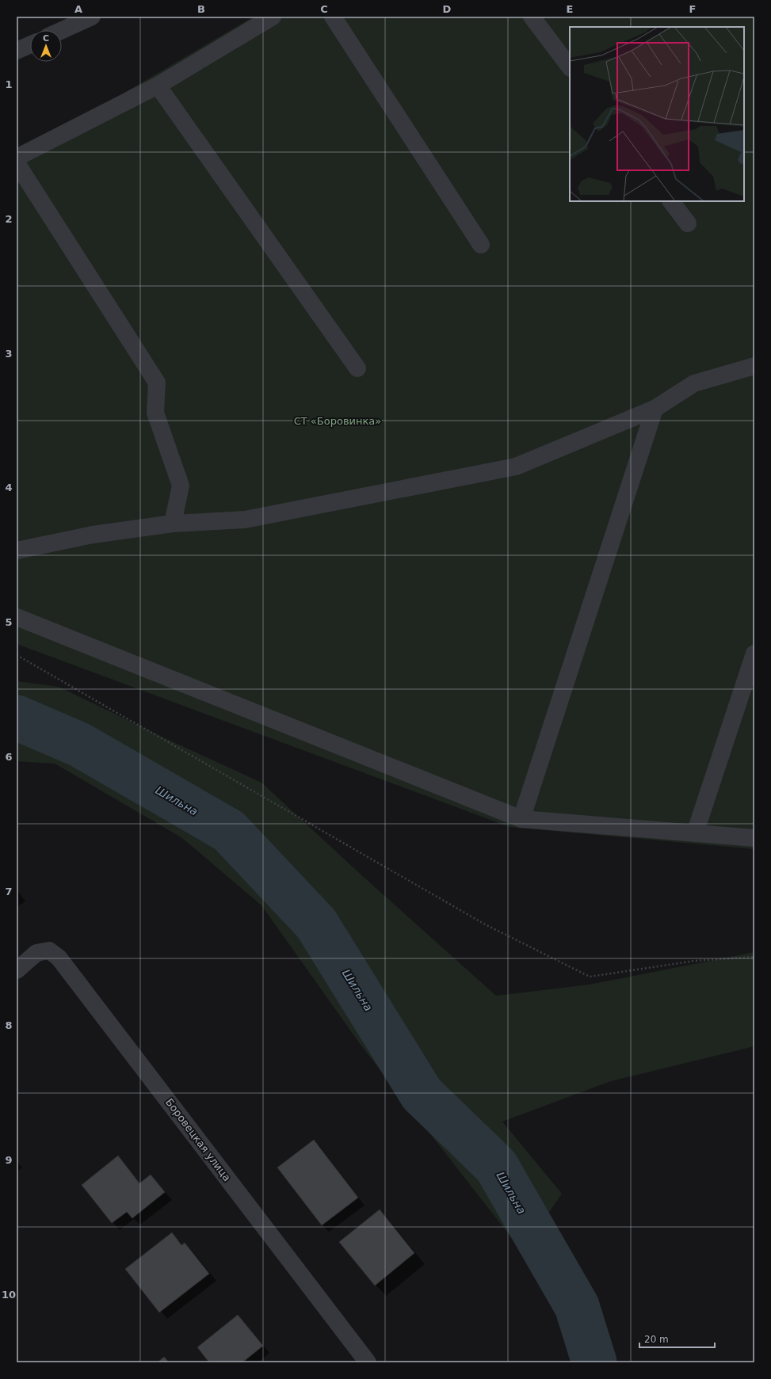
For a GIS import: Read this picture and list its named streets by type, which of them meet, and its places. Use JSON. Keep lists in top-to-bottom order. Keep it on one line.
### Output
{"streets":{"street":["Боровецкая улица"]},"water":["Шильна"],"parks":["СТ «Боровинка»"],"scale_bar":"20 m","north":"top","grid":{"columns":["A","B","C","D","E","F"],"rows":["1","2","3","4","5","6","7","8","9","10"]}}
